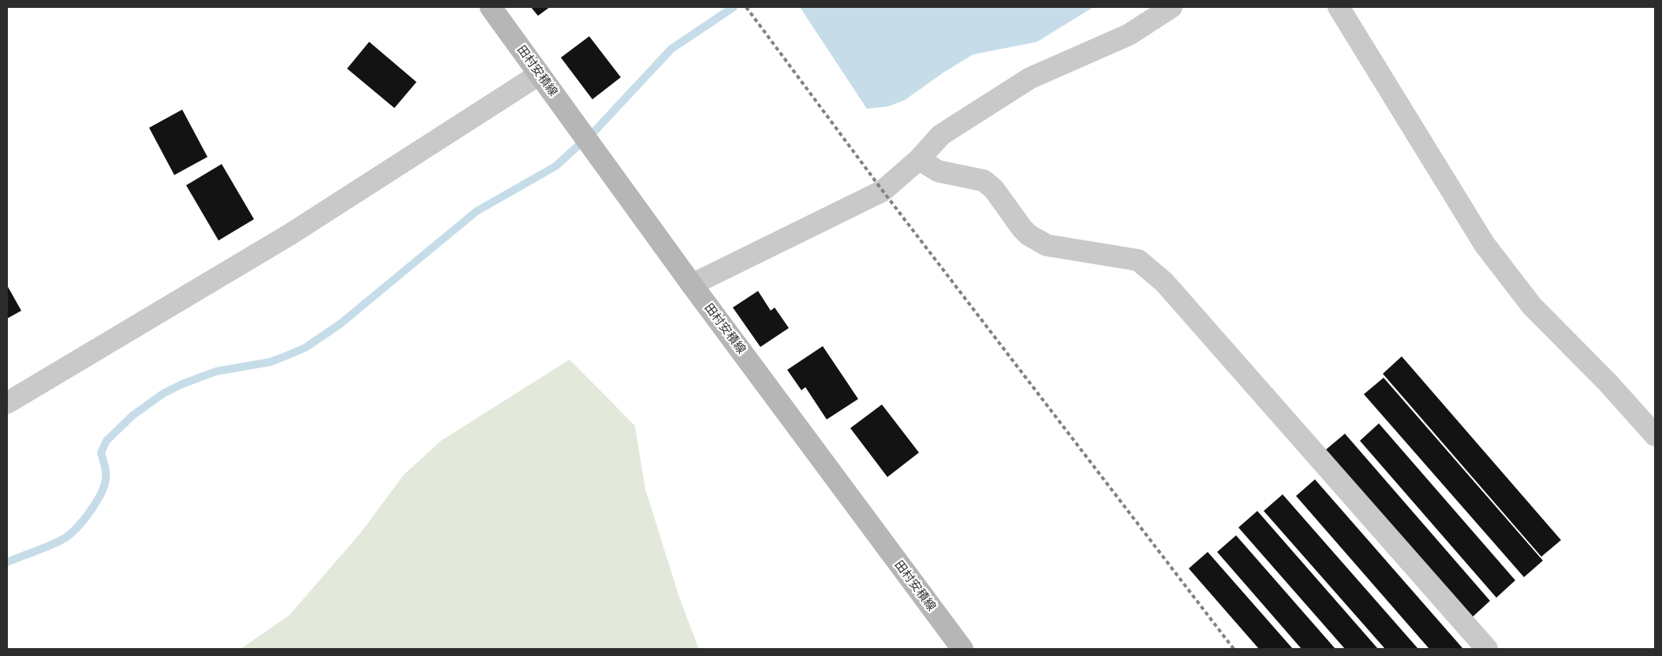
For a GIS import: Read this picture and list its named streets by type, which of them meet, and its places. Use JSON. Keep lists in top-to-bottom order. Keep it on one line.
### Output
{"streets":{"main road":["田村安積線"]}}
